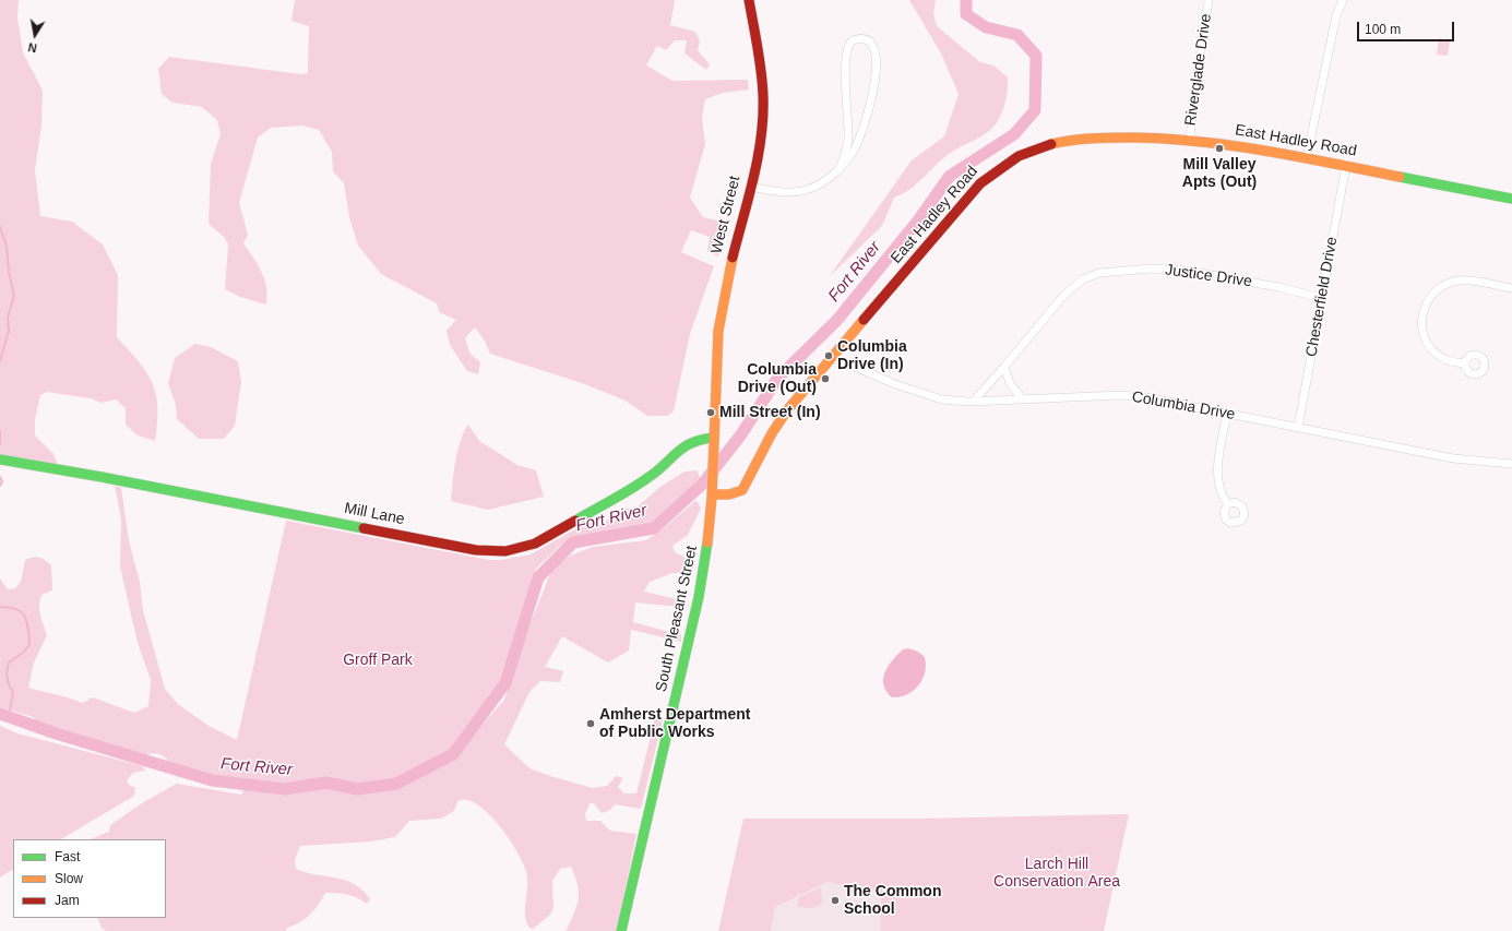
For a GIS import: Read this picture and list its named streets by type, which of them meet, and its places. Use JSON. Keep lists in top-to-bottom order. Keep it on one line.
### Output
{"streets":{"street":["Riverglade Drive","East Hadley Road","West Street","Justice Drive","Chesterfield Drive","Columbia Drive","Mill Lane","South Pleasant Street"]},"crossings":[["Riverglade Drive","East Hadley Road"],["East Hadley Road","Chesterfield Drive"],["East Hadley Road","Columbia Drive"],["East Hadley Road","South Pleasant Street"],["West Street","Mill Lane"],["West Street","South Pleasant Street"],["Justice Drive","Chesterfield Drive"],["Justice Drive","Columbia Drive"],["Chesterfield Drive","Columbia Drive"],["Mill Lane","South Pleasant Street"]],"water":["Fort River"],"parks":["Groff Park","Larch Hill Conservation Area"],"places":["Mill Valley Apts (Out)","Columbia Drive (In)","Columbia Drive (Out)","Mill Street (In)","Amherst Department of Public Works","The Common School"],"legend":["Fast","Slow","Jam"],"scale_bar":"100 m","north":"bottom"}
